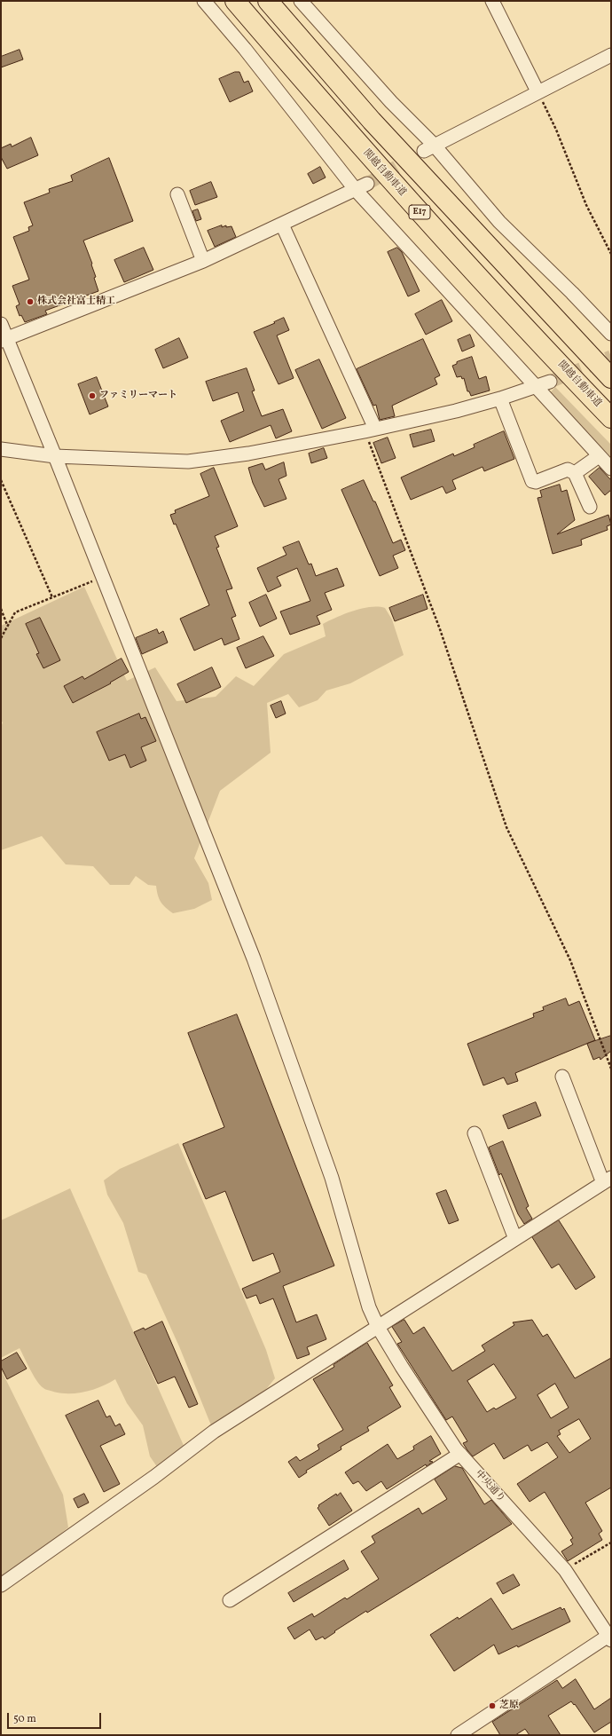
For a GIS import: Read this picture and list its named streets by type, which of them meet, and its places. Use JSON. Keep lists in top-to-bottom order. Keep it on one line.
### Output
{"streets":{"highway":["関越自動車道","E17"],"street":["中央通り"]},"places":["株式会社富士精工","ファミリーマート","芝原"],"scale_bar":"50 m"}
